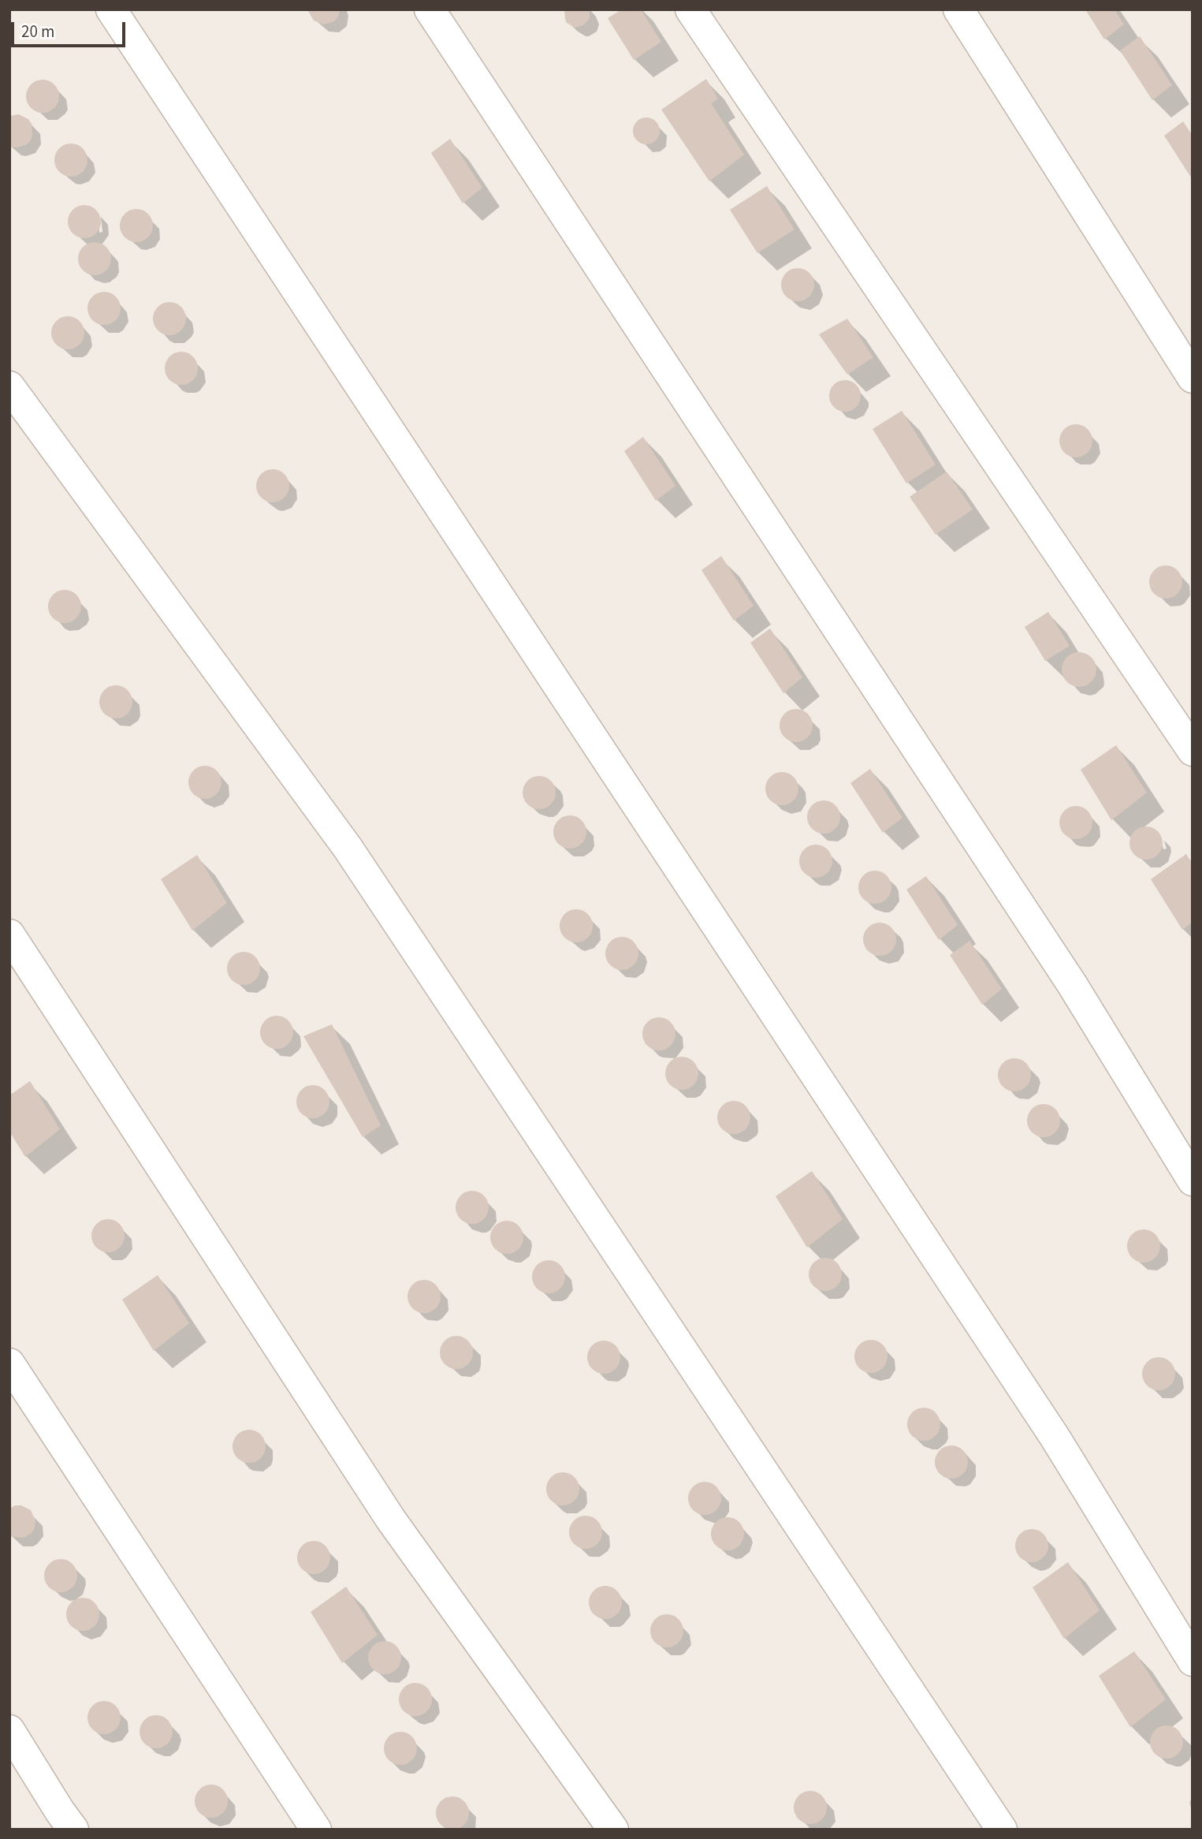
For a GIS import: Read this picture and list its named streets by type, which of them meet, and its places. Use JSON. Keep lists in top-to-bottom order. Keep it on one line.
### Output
{"scale_bar":"20 m"}
